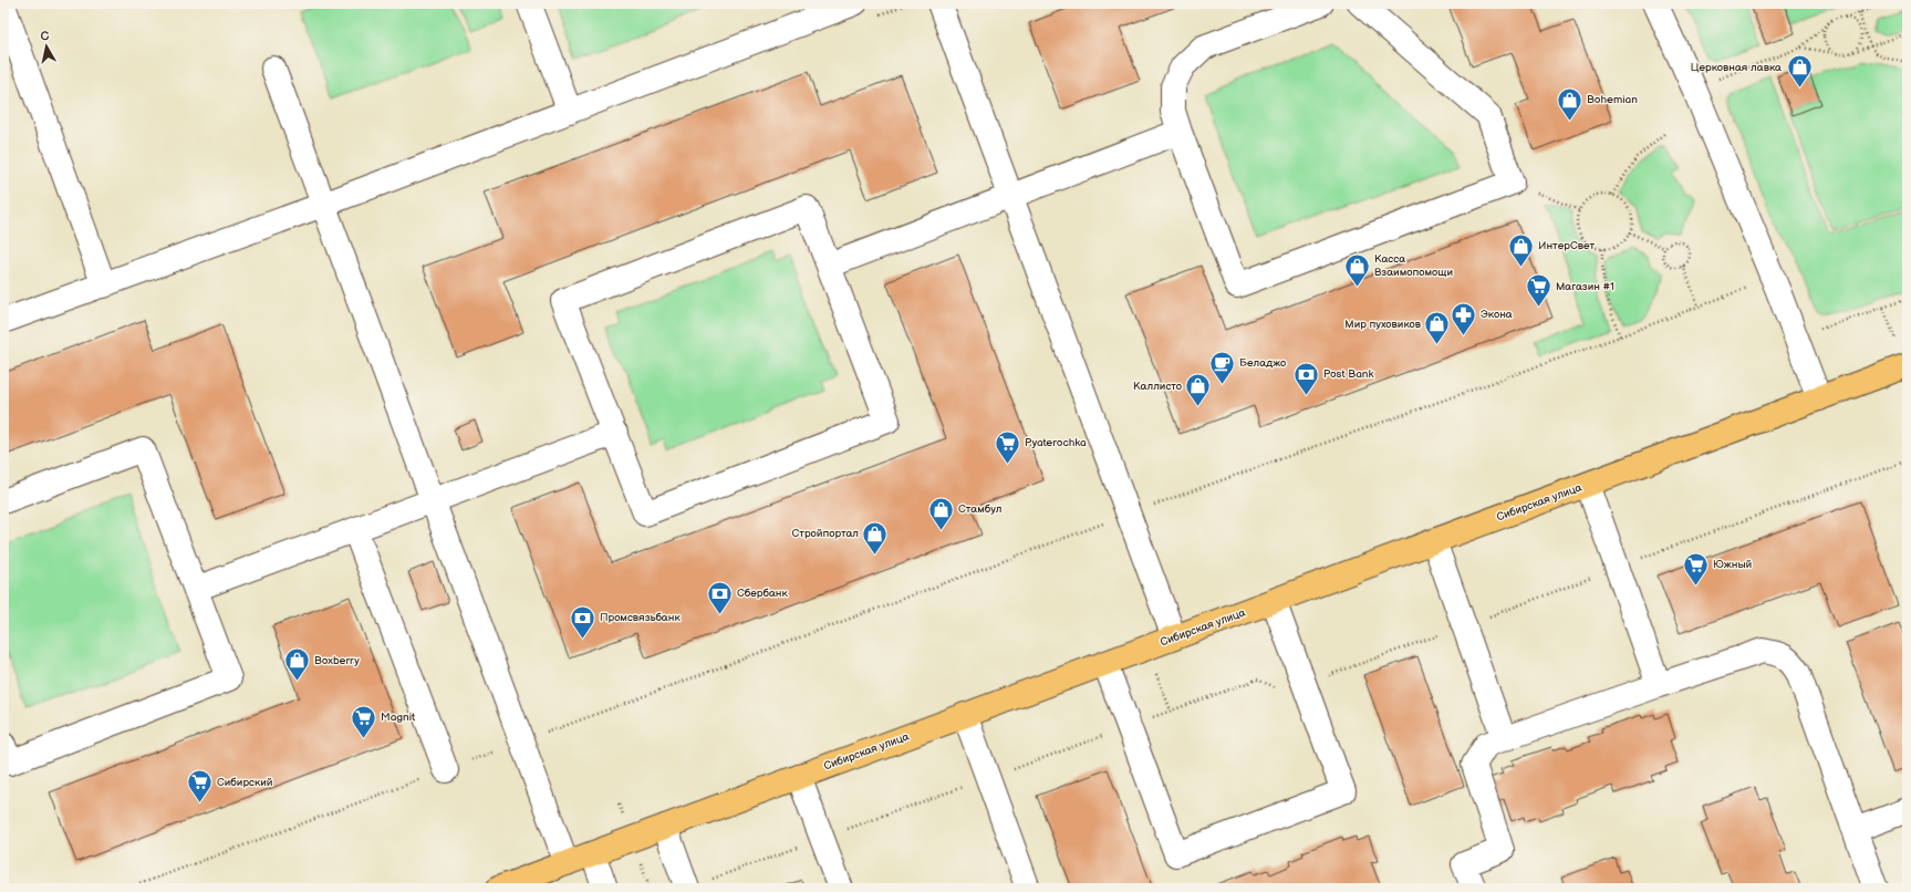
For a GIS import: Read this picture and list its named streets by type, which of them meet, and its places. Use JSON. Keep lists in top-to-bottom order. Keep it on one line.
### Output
{"streets":{"main road":["Сибирская улица"]},"places":{"shop":["Церковная лавка","Bohemian","ИнтерСвет","Касса Взаимопомощи","Мир пуховиков","Каллисто","Стамбул","Стройпортал","Boxberry"],"supermarket":["Магазин #1","Pyaterochka","Южный","Magnit","Сибирский"],"pharmacy":["Экона"],"cafe":["Беладжо"],"bank":["Post Bank","Сбербанк","Промсвязьбанк"]},"north":"top"}
